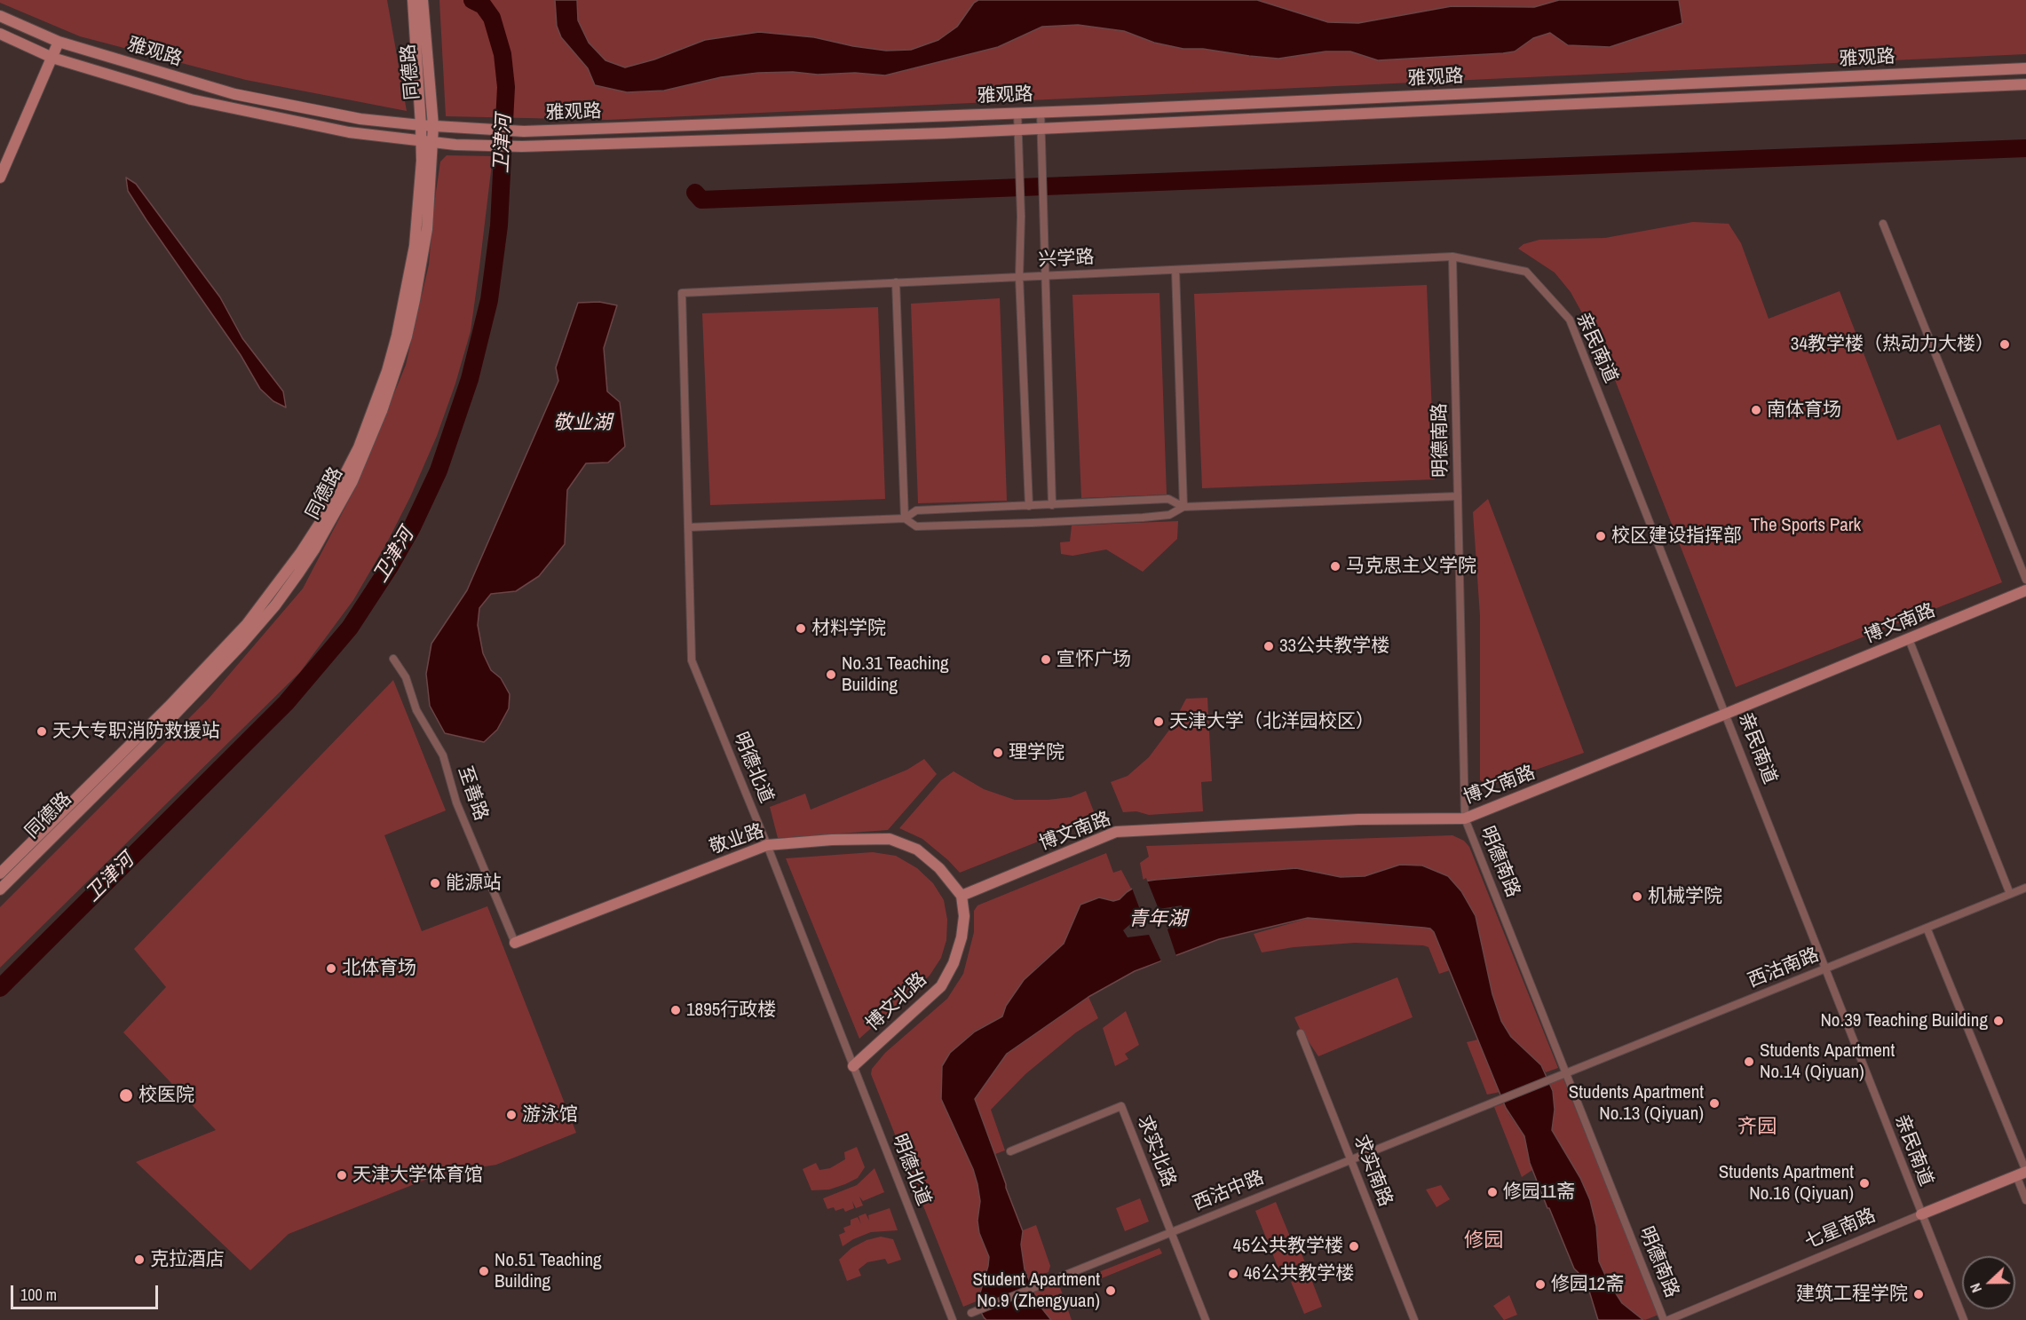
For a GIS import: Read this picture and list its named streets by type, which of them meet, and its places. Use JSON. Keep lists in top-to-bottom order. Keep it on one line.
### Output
{"streets":{"main road":["雅观路","同德路","博文南路","敬业路","博文北路","七星南路"],"street":["兴学路","亲民南道","明德南路","明德北道","至善路","西沽南路","求实北路","求实南路","西沽中路"]},"crossings":[["雅观路","同德路"],["兴学路","亲民南道"],["兴学路","明德南路"],["兴学路","明德北道"],["亲民南道","明德南路"],["亲民南道","博文南路"],["亲民南道","西沽南路"],["亲民南道","七星南路"],["明德南路","博文南路"],["明德南路","西沽南路"],["博文南路","敬业路"],["博文南路","博文北路"],["明德北道","敬业路"],["明德北道","博文北路"],["至善路","敬业路"],["敬业路","博文北路"],["西沽南路","西沽中路"],["求实北路","西沽中路"],["求实南路","西沽中路"]],"districts":["齐园","修园"],"water":["卫津河","敬业湖","青年湖"],"parks":["The Sports Park"],"places":["34教学楼（热动力大楼）","南体育场","校区建设指挥部","马克思主义学院","材料学院","33公共教学楼","宣怀广场","No.31 Teaching Building","天津大学（北洋园校区）","天大专职消防救援站","理学院","能源站","机械学院","北体育场","1895行政楼","No.39 Teaching Building","Students Apartment No.14 (Qiyuan)","校医院","Students Apartment No.13 (Qiyuan)","游泳馆","天津大学体育馆","Students Apartment No.16 (Qiyuan)","修园11斋","45公共教学楼","克拉酒店","No.51 Teaching Building","46公共教学楼","修园12斋","Student Apartment No.9 (Zhengyuan)","建筑工程学院"],"scale_bar":"100 m","north":"left"}
